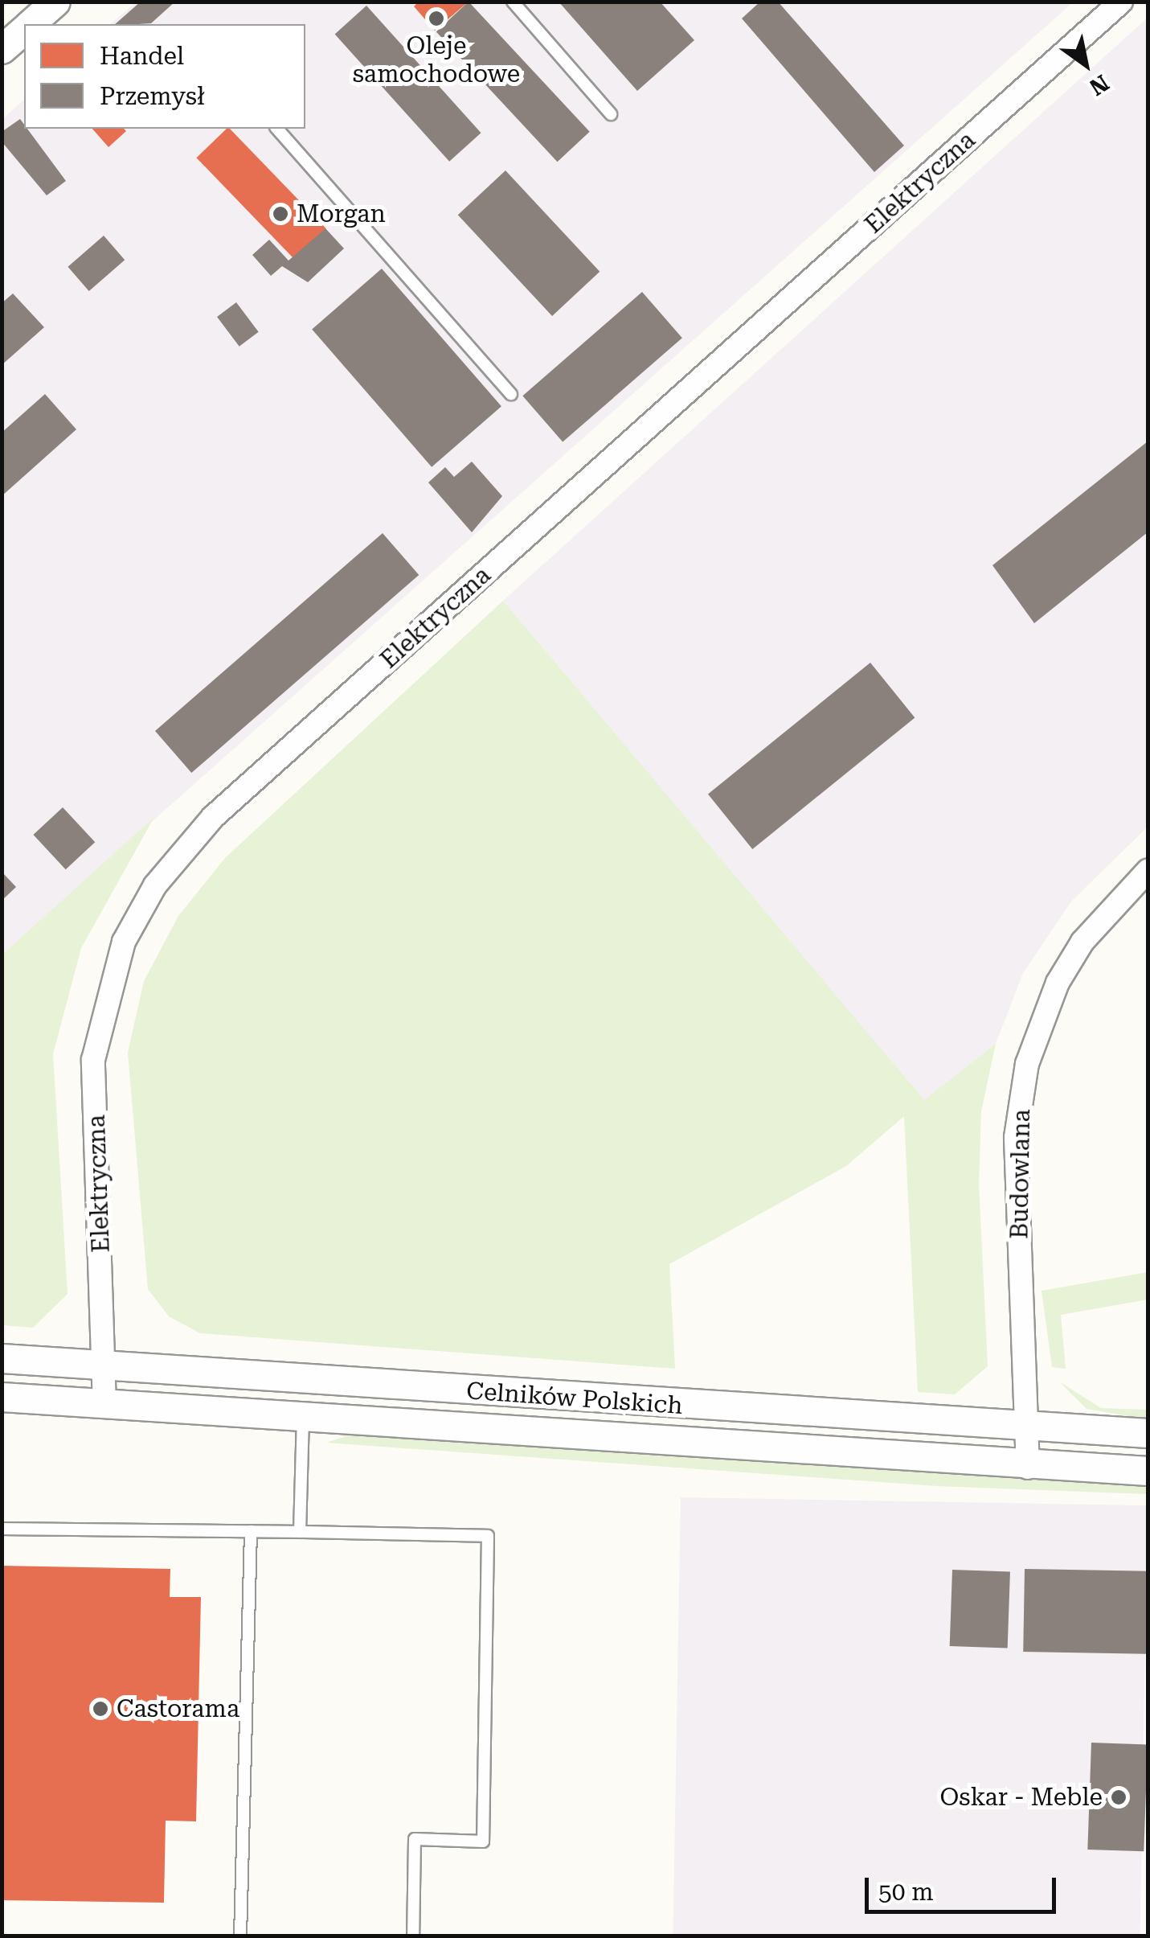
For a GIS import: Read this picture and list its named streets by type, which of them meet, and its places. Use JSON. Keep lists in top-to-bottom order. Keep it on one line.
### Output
{"streets":{"street":["Elektryczna","Budowlana","Celników Polskich"]},"crossings":[["Elektryczna","Celników Polskich"],["Budowlana","Celników Polskich"]],"places":["Oleje samochodowe","Morgan","Castorama","Oskar - Meble"],"legend":["Handel","Przemysł"],"scale_bar":"50 m","north":"bottom right"}
